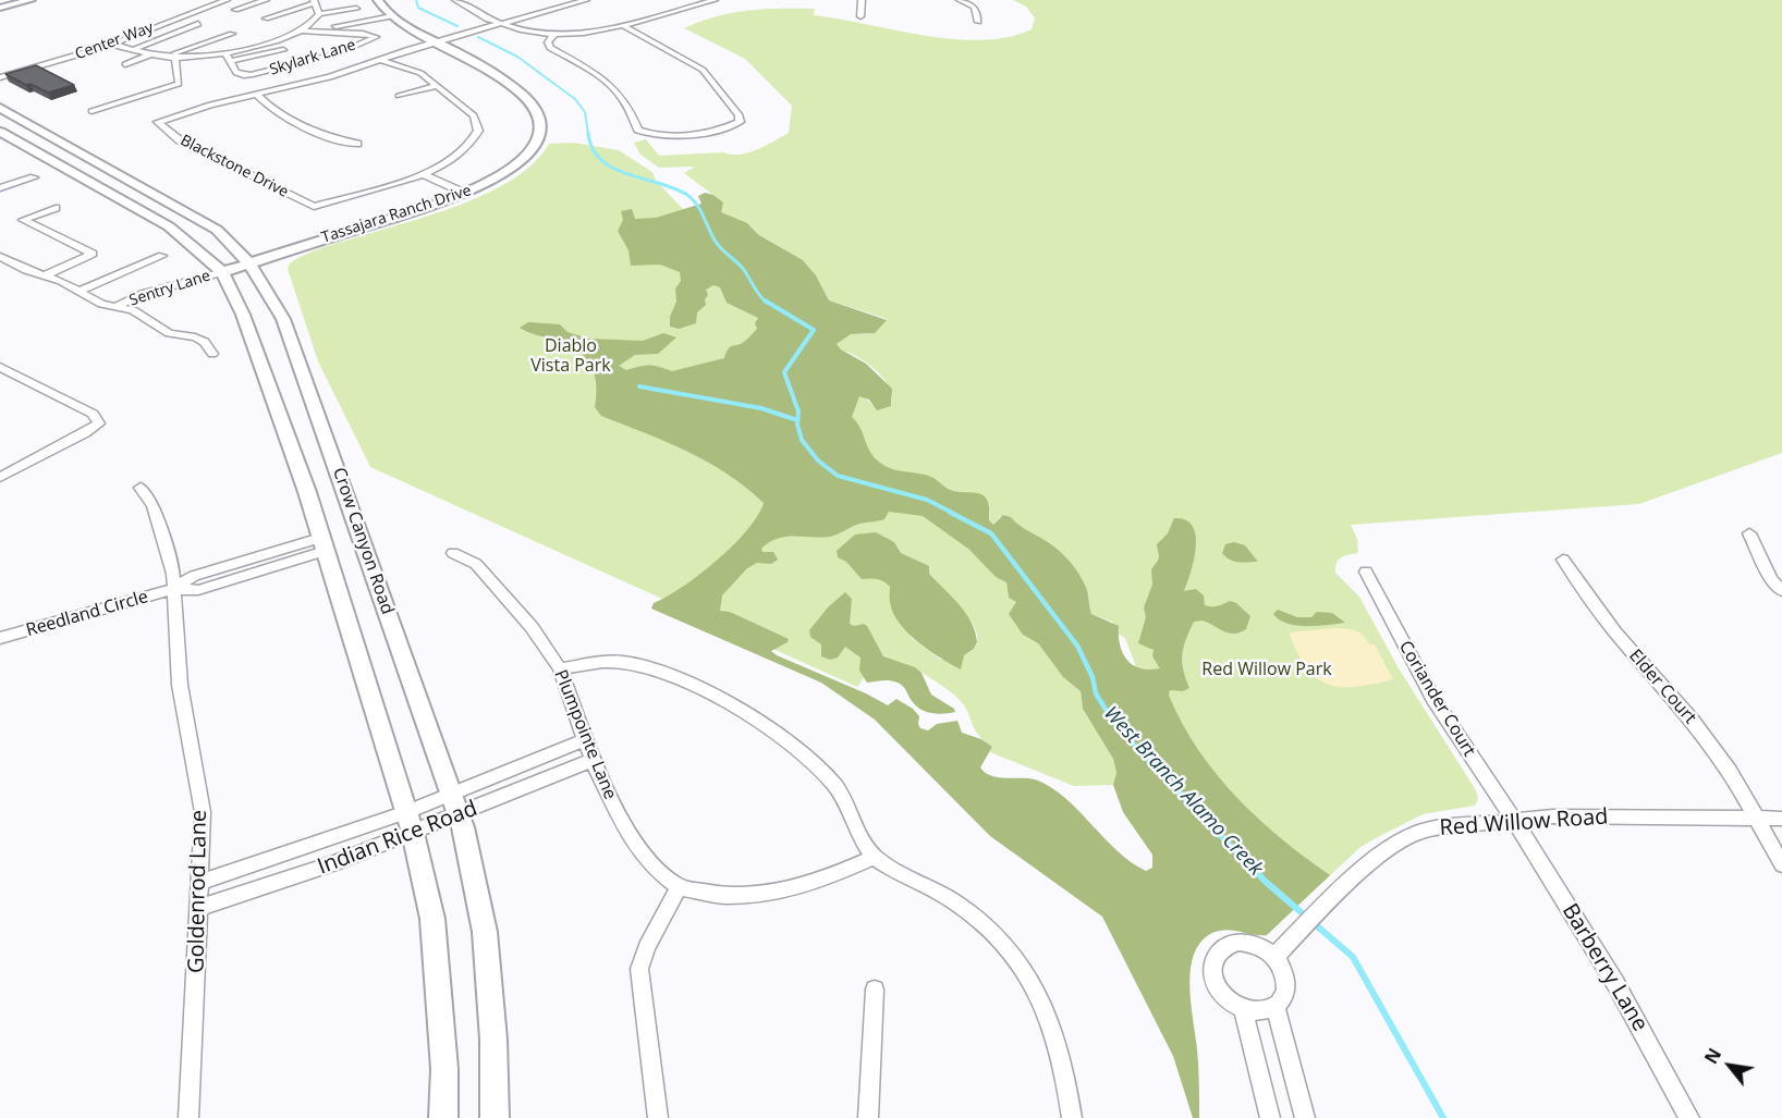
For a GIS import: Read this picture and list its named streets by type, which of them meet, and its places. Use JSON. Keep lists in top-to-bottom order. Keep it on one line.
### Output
{"streets":{"main road":["Tassajara Ranch Drive","Crow Canyon Road"],"street":["Center Way","Skylark Lane","Blackstone Drive","Sentry Lane","Reedland Circle","Elder Court","Coriander Court","Plumpointe Lane","Red Willow Road","Indian Rice Road","Goldenrod Lane","Barberry Lane"]},"crossings":[["Blackstone Drive","Tassajara Ranch Drive"],["Tassajara Ranch Drive","Sentry Lane"],["Tassajara Ranch Drive","Crow Canyon Road"],["Sentry Lane","Crow Canyon Road"],["Crow Canyon Road","Reedland Circle"],["Crow Canyon Road","Indian Rice Road"],["Reedland Circle","Goldenrod Lane"],["Elder Court","Red Willow Road"],["Coriander Court","Red Willow Road"],["Coriander Court","Barberry Lane"],["Plumpointe Lane","Indian Rice Road"],["Red Willow Road","Barberry Lane"],["Indian Rice Road","Goldenrod Lane"]],"water":["West Branch Alamo Creek"],"parks":["Diablo Vista Park","Red Willow Park"],"north":"top left"}
